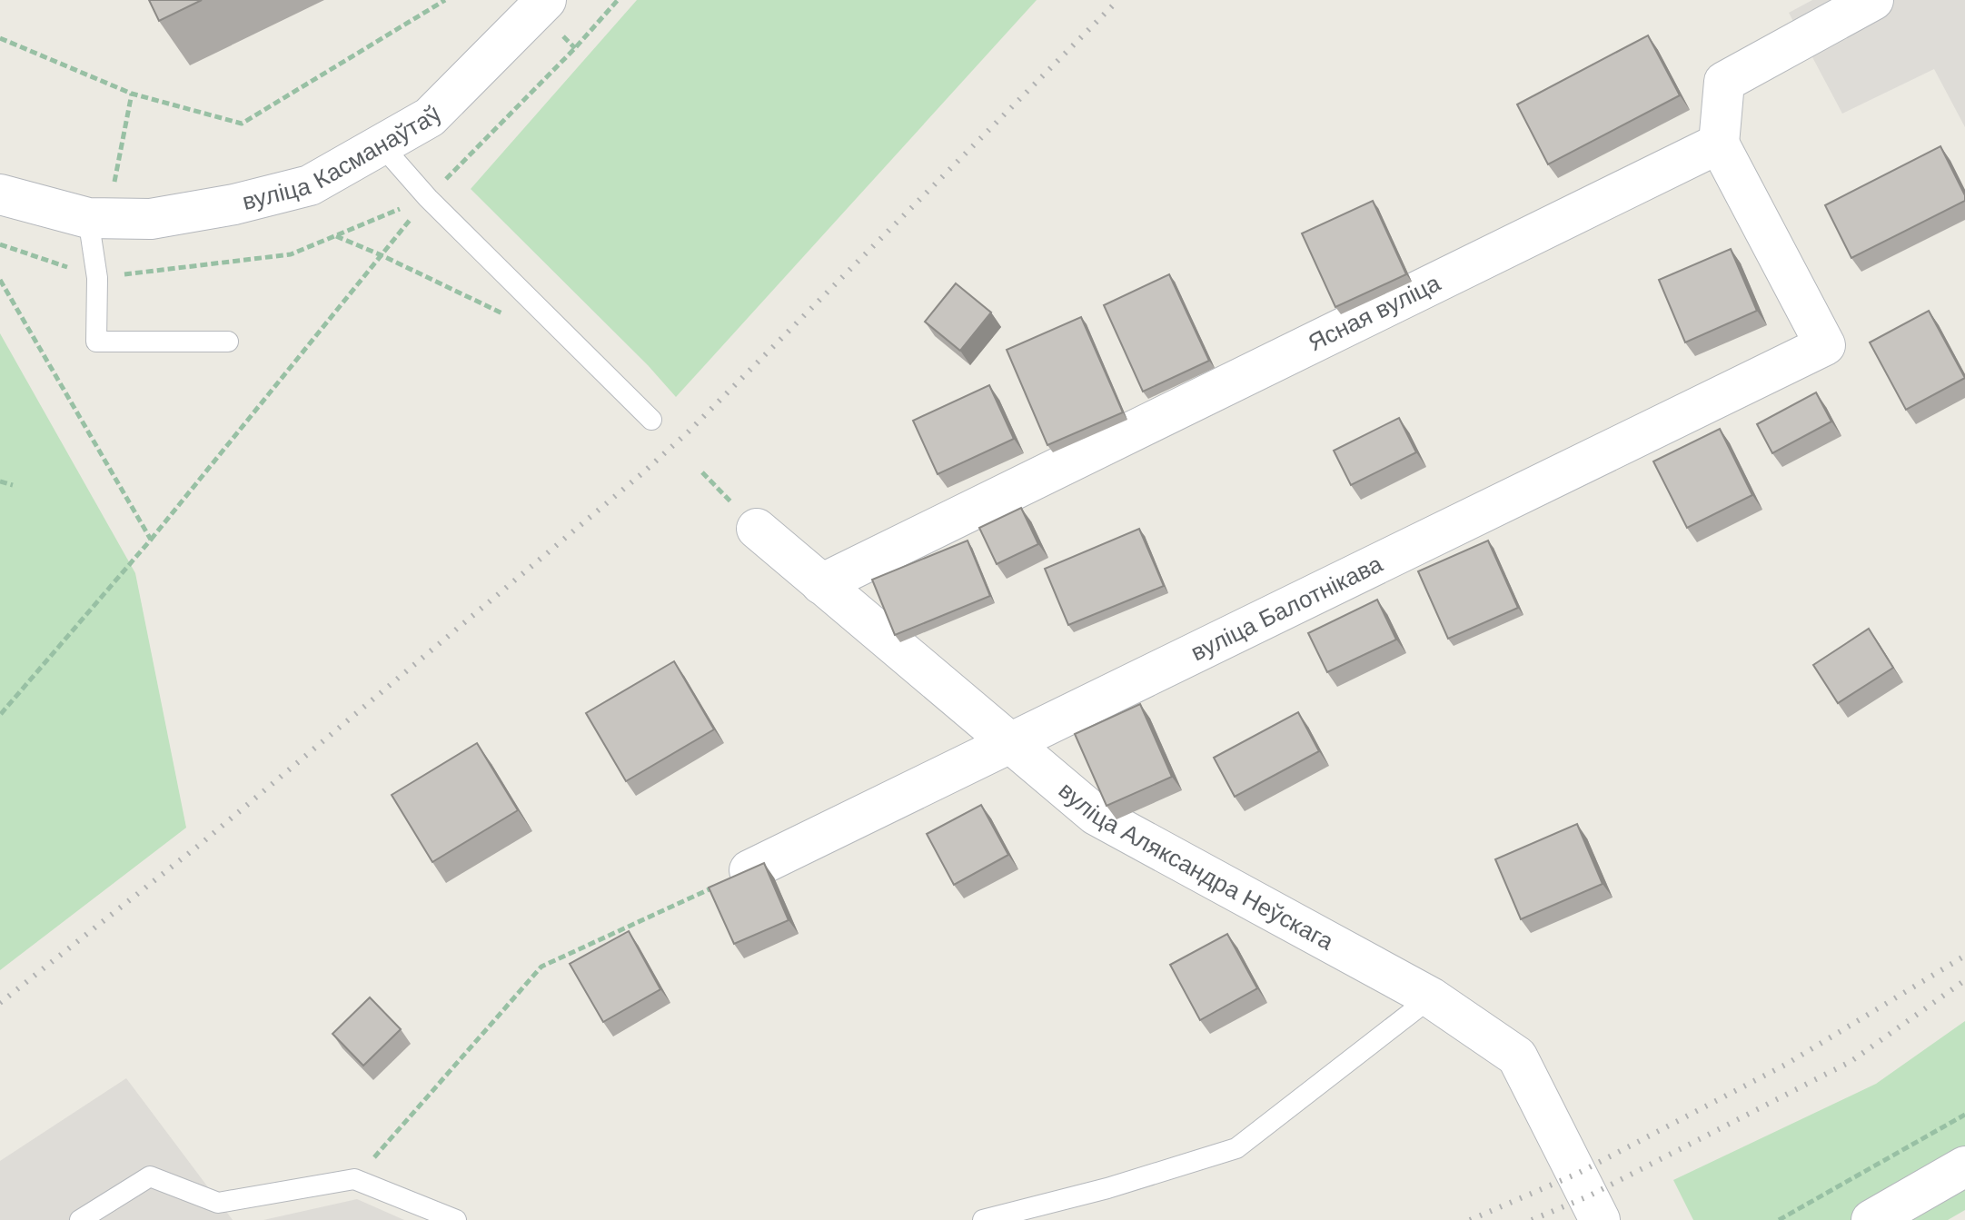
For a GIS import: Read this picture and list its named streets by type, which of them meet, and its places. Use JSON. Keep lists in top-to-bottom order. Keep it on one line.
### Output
{"streets":{"street":["вуліца Касманаўтаў","Ясная вуліца","вуліца Балотнікава","вуліца Аляксандра Неўскага"]},"crossings":[["Ясная вуліца","вуліца Балотнікава"],["Ясная вуліца","вуліца Аляксандра Неўскага"],["вуліца Балотнікава","вуліца Аляксандра Неўскага"]]}
